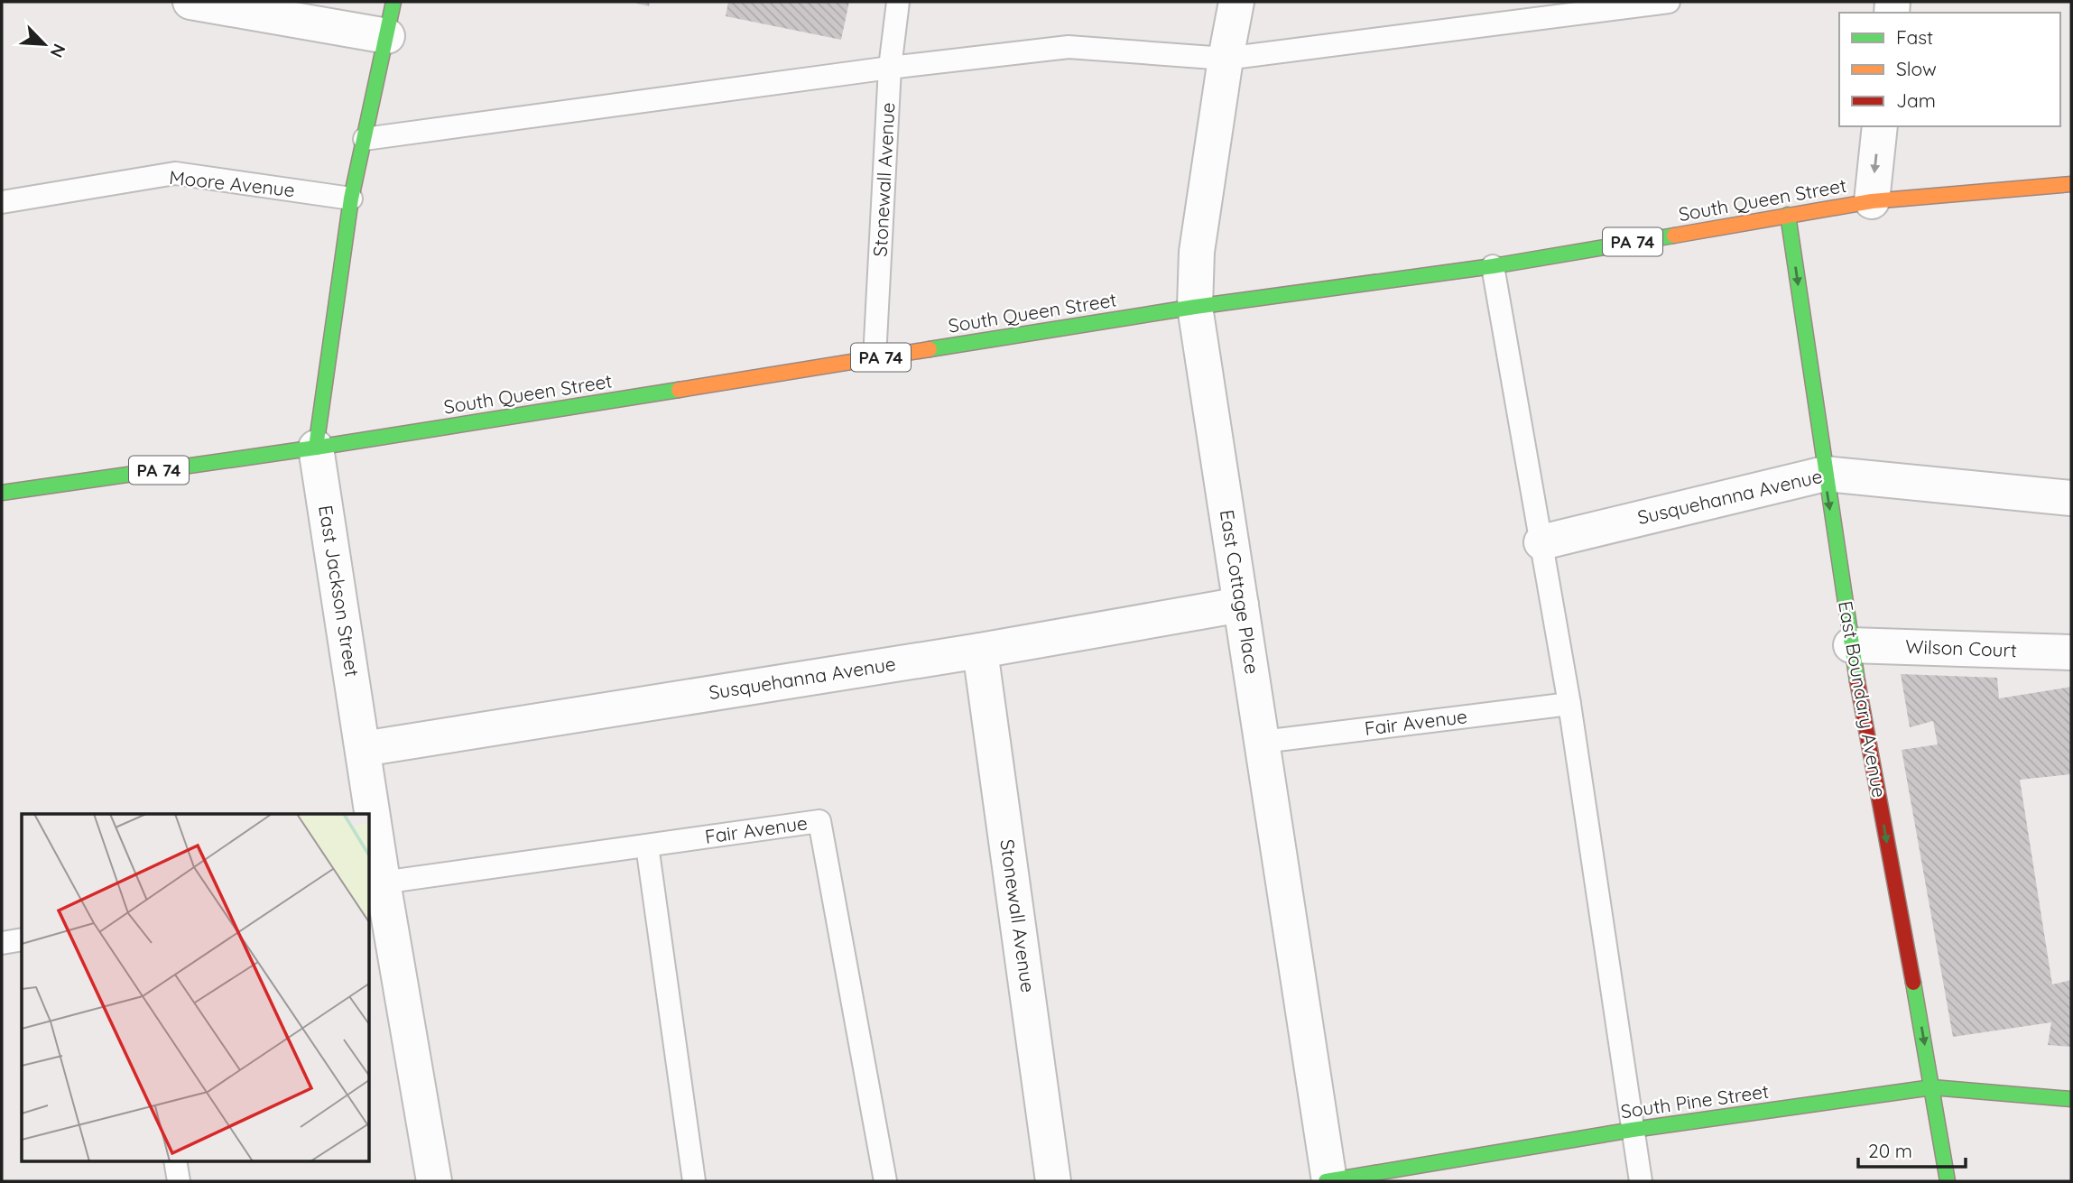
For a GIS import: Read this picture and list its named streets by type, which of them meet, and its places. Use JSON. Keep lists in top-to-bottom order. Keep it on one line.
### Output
{"streets":{"street":["Stonewall Avenue","South Queen Street","PA 74","Susquehanna Avenue","East Jackson Street","East Cottage Place","Wilson Court","East Boundary Avenue","South Pine Street"],"lane":["Moore Avenue","Fair Avenue"]},"crossings":[["Stonewall Avenue","South Queen Street"],["Stonewall Avenue","Susquehanna Avenue"],["Moore Avenue","East Jackson Street"],["South Queen Street","East Jackson Street"],["South Queen Street","East Cottage Place"],["South Queen Street","East Boundary Avenue"],["Susquehanna Avenue","East Jackson Street"],["Susquehanna Avenue","East Cottage Place"],["Susquehanna Avenue","East Boundary Avenue"],["East Jackson Street","Fair Avenue"],["East Cottage Place","Fair Avenue"],["East Cottage Place","South Pine Street"],["Wilson Court","East Boundary Avenue"],["East Boundary Avenue","South Pine Street"]],"one_way":["East Boundary Avenue"],"legend":["Fast","Slow","Jam"],"scale_bar":"20 m","north":"bottom right"}
